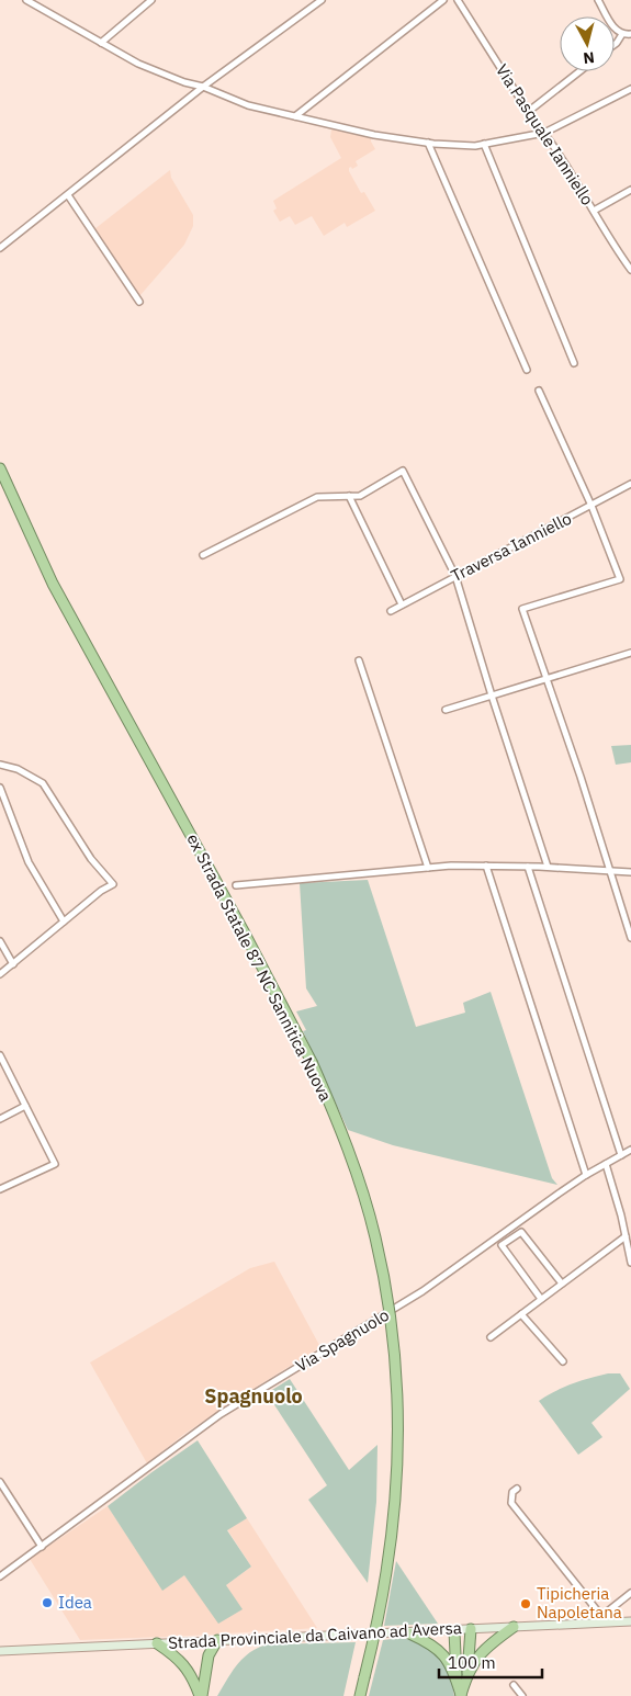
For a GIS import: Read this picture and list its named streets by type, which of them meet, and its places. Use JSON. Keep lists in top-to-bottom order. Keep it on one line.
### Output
{"streets":{"highway":["ex Strada Statale 87 NC Sannitica Nuova"],"main road":["Strada Provinciale da Caivano ad Aversa"],"street":["Via Pasquale Ianniello","Traversa Ianniello","Via Spagnuolo"]},"districts":["Spagnuolo"],"places":["Idea","Tipicheria Napoletana"],"scale_bar":"100 m","north":"bottom"}
